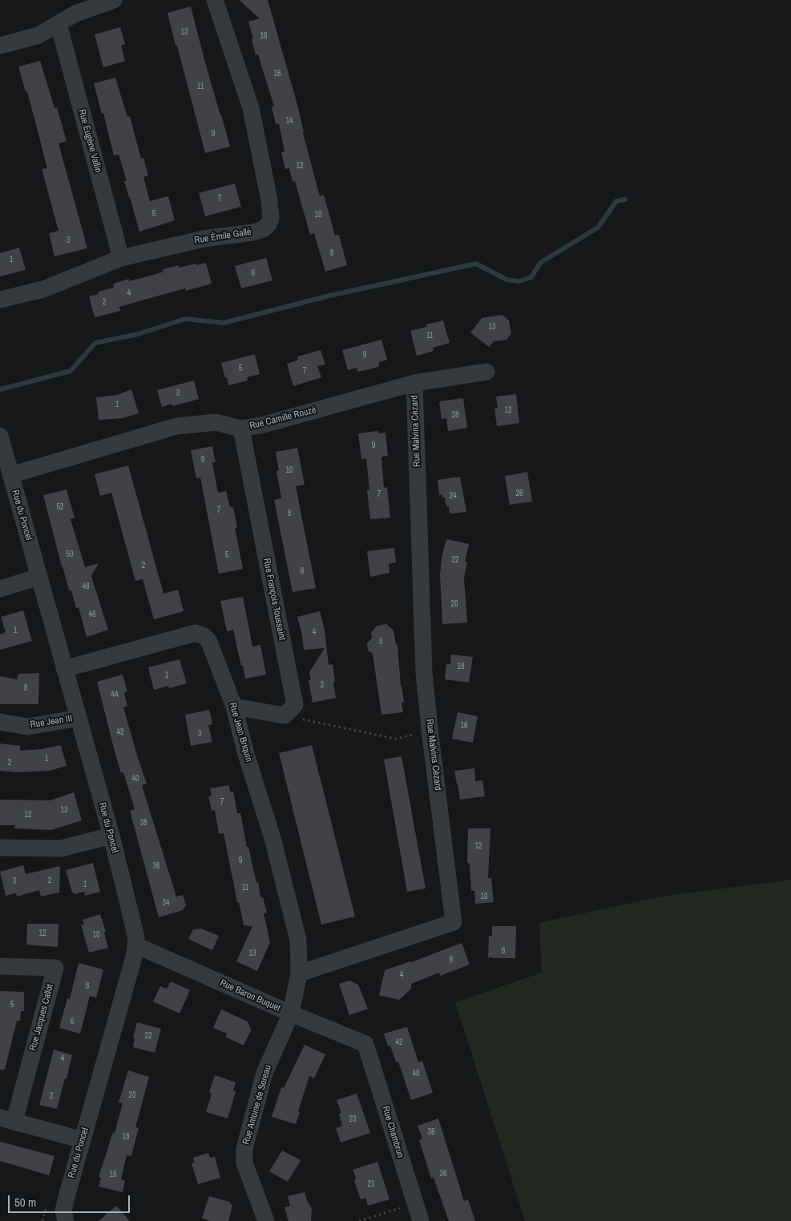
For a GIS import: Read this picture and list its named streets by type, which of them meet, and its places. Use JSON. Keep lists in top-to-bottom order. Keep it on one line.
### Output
{"streets":{"street":["Rue Eugène Vallin","Rue Émile Gallé","Rue Camille Rouzé","Rue Malvina Cézard","Rue du Poncel","Rue François Toussaint","Rue Jean III","Rue Jean Briquin","Rue Baron Buquet","Rue Jacques Callot","Rue Antoine de Soreau","Rue Chambrun"]},"crossings":[["Rue Eugène Vallin","Rue Émile Gallé"],["Rue Camille Rouzé","Rue Malvina Cézard"],["Rue Camille Rouzé","Rue du Poncel"],["Rue Camille Rouzé","Rue François Toussaint"],["Rue Malvina Cézard","Rue Jean Briquin"],["Rue du Poncel","Rue Jean III"],["Rue du Poncel","Rue Jean Briquin"],["Rue du Poncel","Rue Baron Buquet"],["Rue du Poncel","Rue Jacques Callot"],["Rue Baron Buquet","Rue Antoine de Soreau"],["Rue Baron Buquet","Rue Chambrun"]],"house_numbers":["13","18","16","11","14","9","12","7","5","10","3","8","1","6","4","2","13","11","9","5","7","3","1","12","28","9","9","10","26","7","24","52","7","8","50","5","22","2","6","48","20","46","1","4","3","18","1","2","8","44","16","42","3","1","2","40","7","13","12","38","12","9","36","2","3","1","11","10","34","12","10","8","13","6","4","8","5","6","22","42","4","40","20","2","23","38","18","36","16","21"],"scale_bar":"50 m"}
